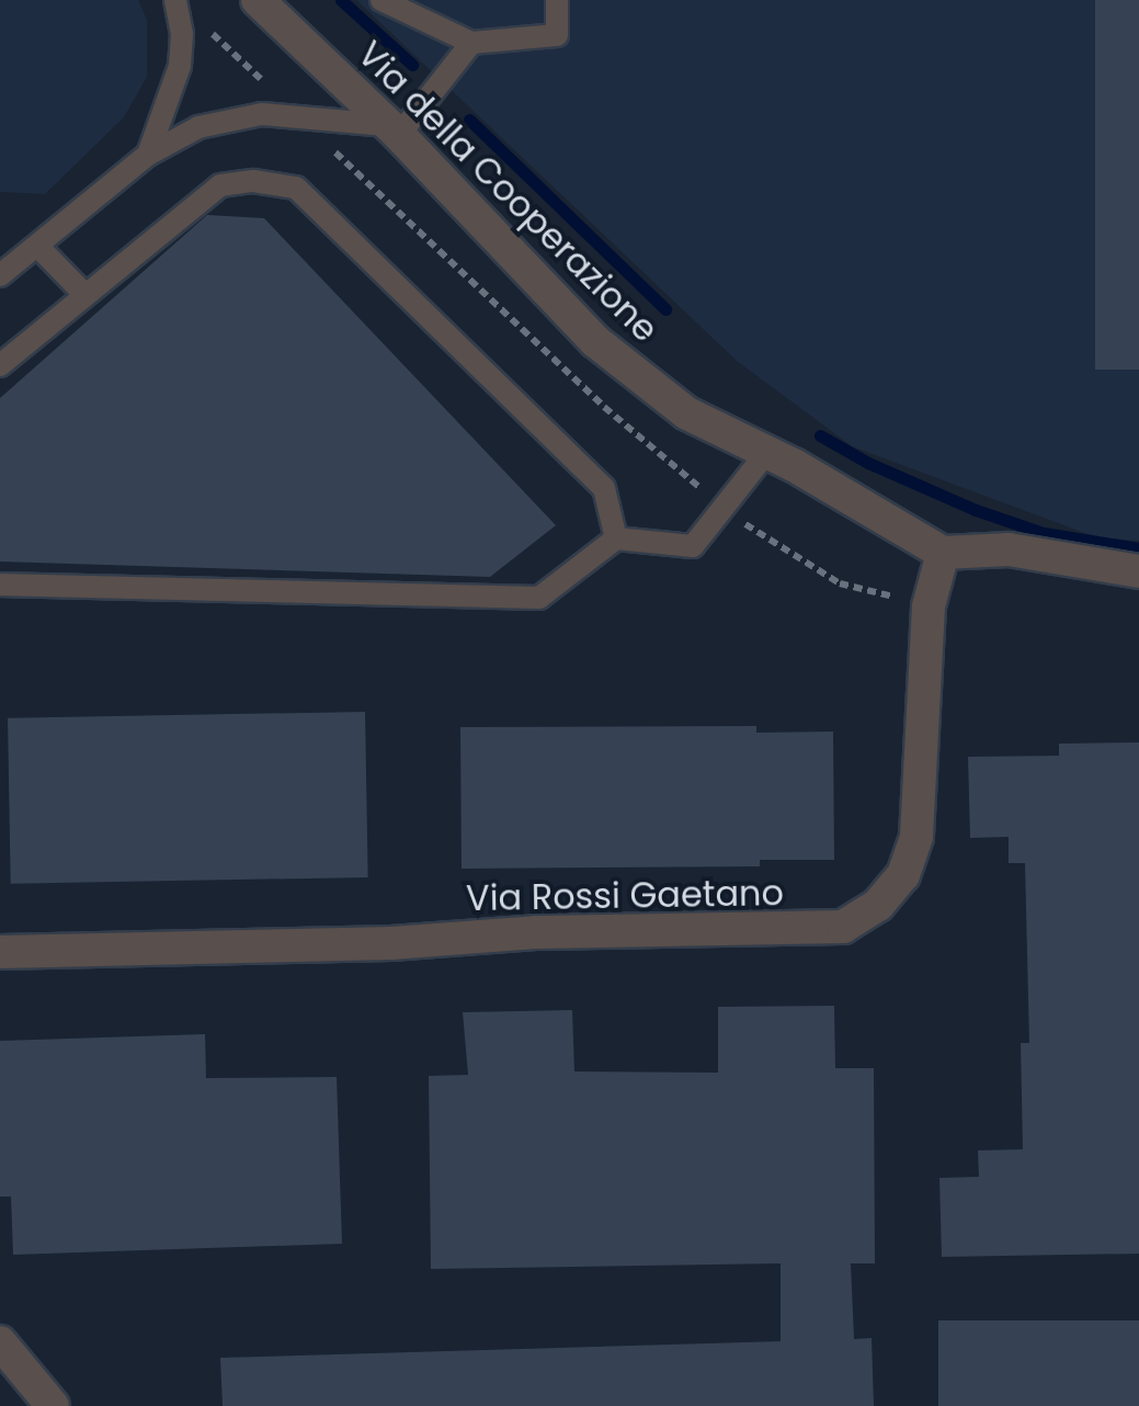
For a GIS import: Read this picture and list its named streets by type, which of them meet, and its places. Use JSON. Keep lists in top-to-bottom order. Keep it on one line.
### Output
{"streets":{"street":["Via della Cooperazione","Via Rossi Gaetano"]},"crossings":[["Via della Cooperazione","Via Rossi Gaetano"]]}
